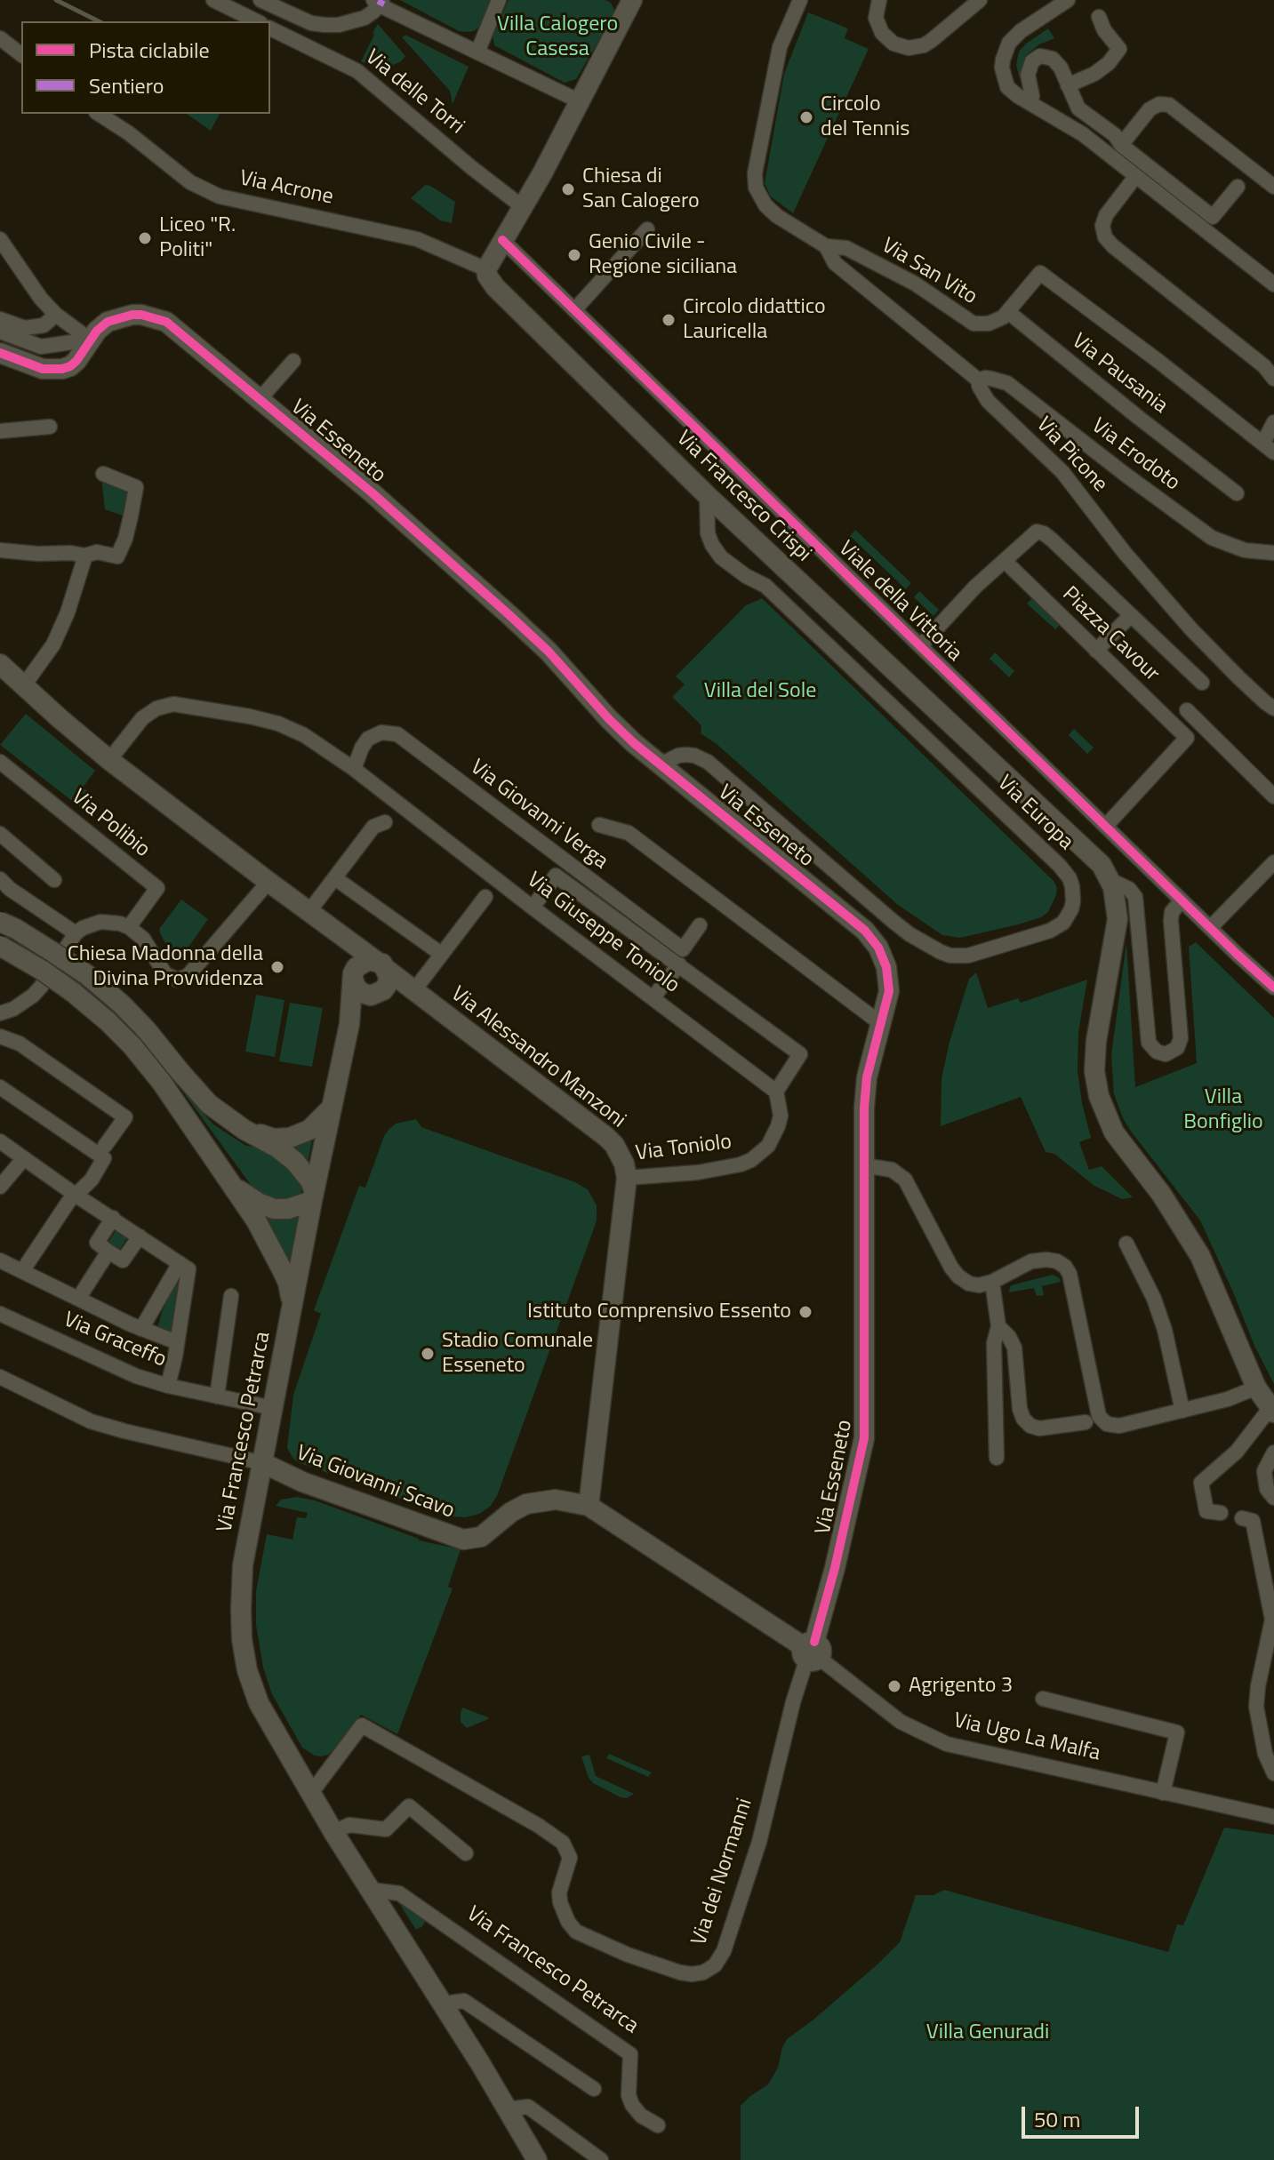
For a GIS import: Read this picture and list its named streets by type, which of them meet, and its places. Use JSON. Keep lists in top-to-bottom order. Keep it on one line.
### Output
{"streets":{"street":["Via delle Torri","Via Acrone","Via San Vito","Via Pausania","Via Esseneto","Via Picone","Via Erodoto","Via Francesco Crispi","Viale della Vittoria","Piazza Cavour","Via Europa","Via Giovanni Verga","Via Polibio","Via Giuseppe Toniolo","Via Alessandro Manzoni","Via Toniolo","Via Graceffo","Via Francesco Petrarca","Via Giovanni Scavo","Via Ugo La Malfa","Via dei Normanni"]},"crossings":[["Via Acrone","Via Francesco Crispi"],["Via San Vito","Via Pausania"],["Via San Vito","Via Picone"],["Via Esseneto","Via Europa"],["Via Esseneto","Via Ugo La Malfa"],["Via Esseneto","Via dei Normanni"],["Via Picone","Via Erodoto"],["Via Francesco Crispi","Via Europa"],["Viale della Vittoria","Piazza Cavour"],["Via Giovanni Verga","Via Giuseppe Toniolo"],["Via Giuseppe Toniolo","Via Alessandro Manzoni"],["Via Giuseppe Toniolo","Via Toniolo"],["Via Alessandro Manzoni","Via Toniolo"],["Via Alessandro Manzoni","Via Francesco Petrarca"],["Via Alessandro Manzoni","Via Giovanni Scavo"],["Via Alessandro Manzoni","Via Ugo La Malfa"],["Via Graceffo","Via Francesco Petrarca"],["Via Francesco Petrarca","Via Giovanni Scavo"],["Via Francesco Petrarca","Via dei Normanni"],["Via Giovanni Scavo","Via Ugo La Malfa"],["Via Ugo La Malfa","Via dei Normanni"]],"parks":["Villa Calogero Casesa","Villa del Sole","Villa Bonfiglio","Villa Genuradi"],"places":["Circolo del Tennis","Chiesa di San Calogero","Liceo \"R. Politi\"","Genio Civile - Regione siciliana","Circolo didattico Lauricella","Chiesa Madonna della Divina Provvidenza","Istituto Comprensivo Essento","Stadio Comunale Esseneto","Agrigento 3"],"legend":["Pista ciclabile","Sentiero"],"scale_bar":"50 m"}
